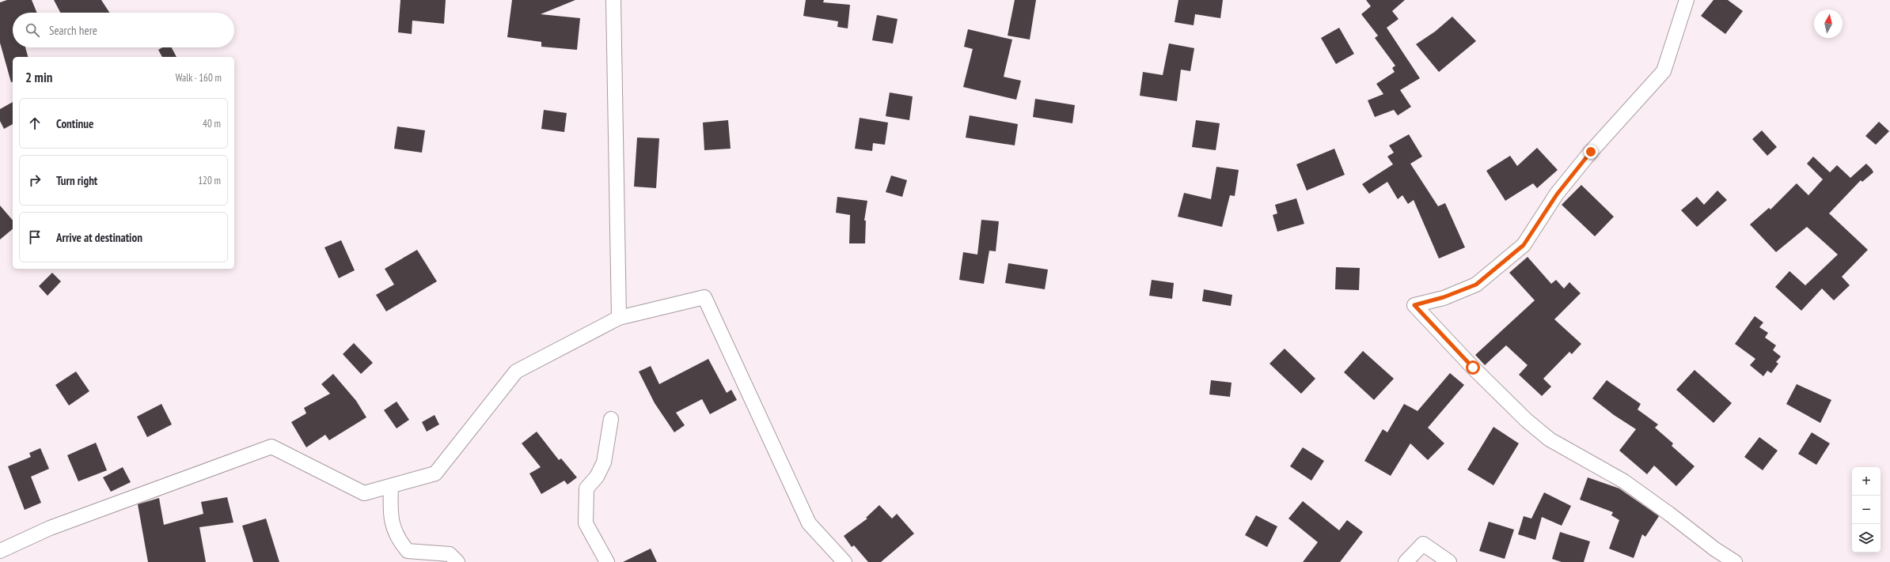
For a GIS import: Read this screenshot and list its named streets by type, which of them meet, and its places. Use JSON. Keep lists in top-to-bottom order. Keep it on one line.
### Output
{"north":"top","page":{"search":"Search here","heading":["2 min","Walk · 160 m"],"list":[["Continue","40 m"],["Turn right","120 m"],"Arrive at destination"],"map_buttons":["+","−"]}}
